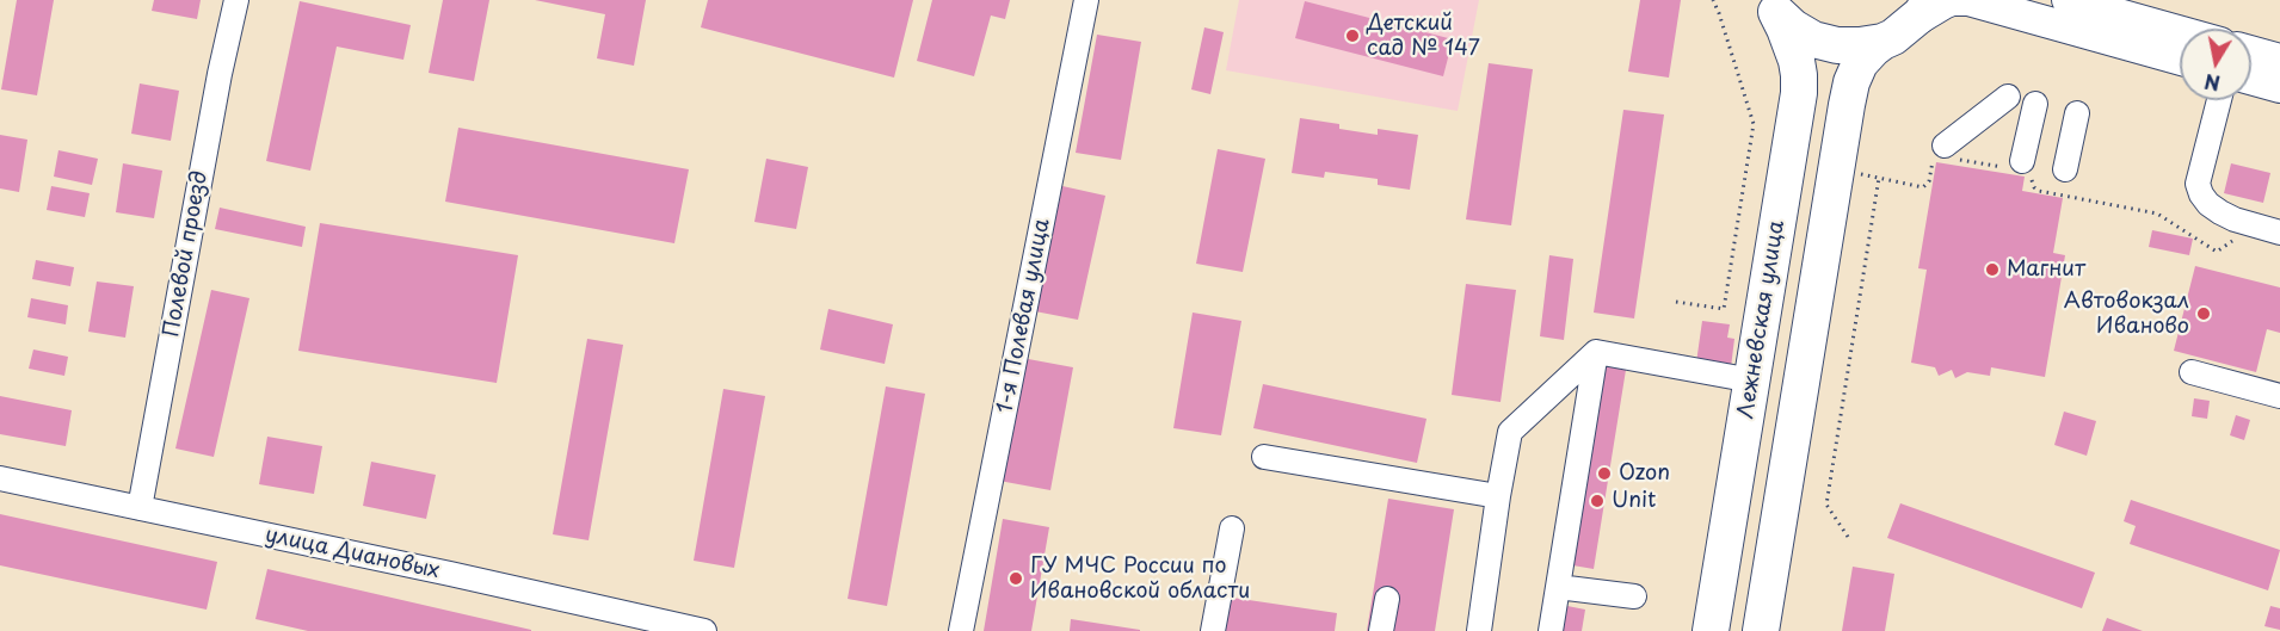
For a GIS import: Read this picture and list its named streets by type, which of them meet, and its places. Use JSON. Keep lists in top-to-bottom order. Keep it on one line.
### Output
{"streets":{"highway":["Лежневская улица"],"street":["Полевой проезд","1-я Полевая улица","улица Диановых"]},"crossings":[["Полевой проезд","улица Диановых"]],"places":["Детский сад № 147","Магнит","Автовокзал Иваново","Ozon","Unit","ГУ МЧС России по Ивановской области"],"north":"bottom"}
